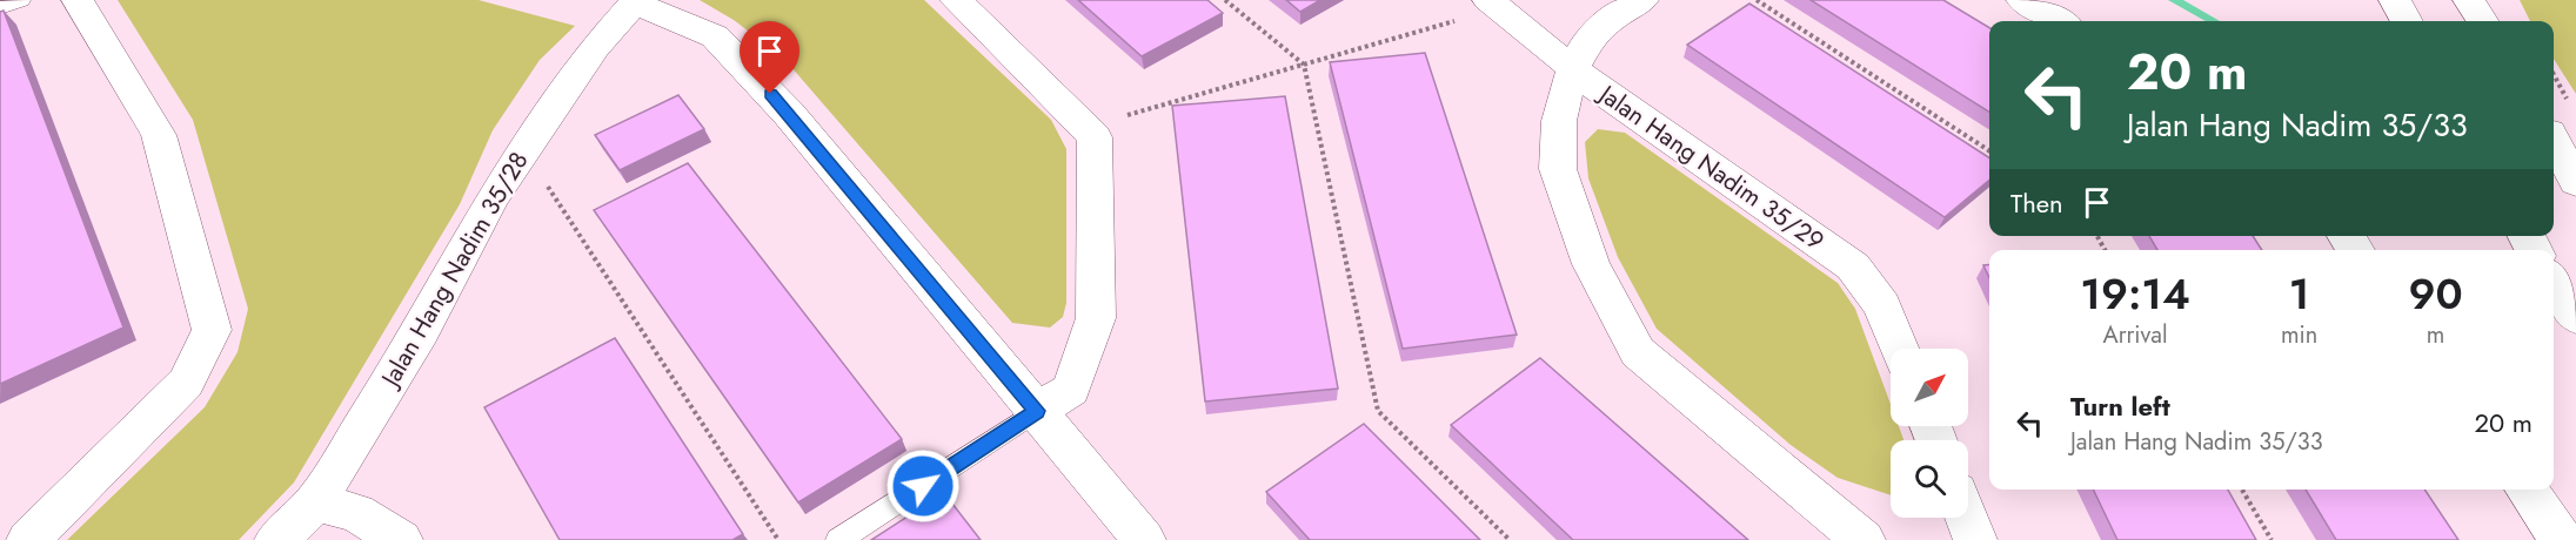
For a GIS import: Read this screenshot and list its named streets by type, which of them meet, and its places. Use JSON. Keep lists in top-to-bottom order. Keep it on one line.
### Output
{"streets":{"street":["Jalan Hang Nadim 35/29","Jalan Hang Nadim 35/28"]},"north":"top right","page":{"turn":["20 m","Jalan Hang Nadim 35/33"],"then":"Then","eta":["19:14","Arrival","1","min","90","m"],"list":[{"name":"Turn left","note":"Jalan Hang Nadim 35/33","value":"20 m"}]}}
